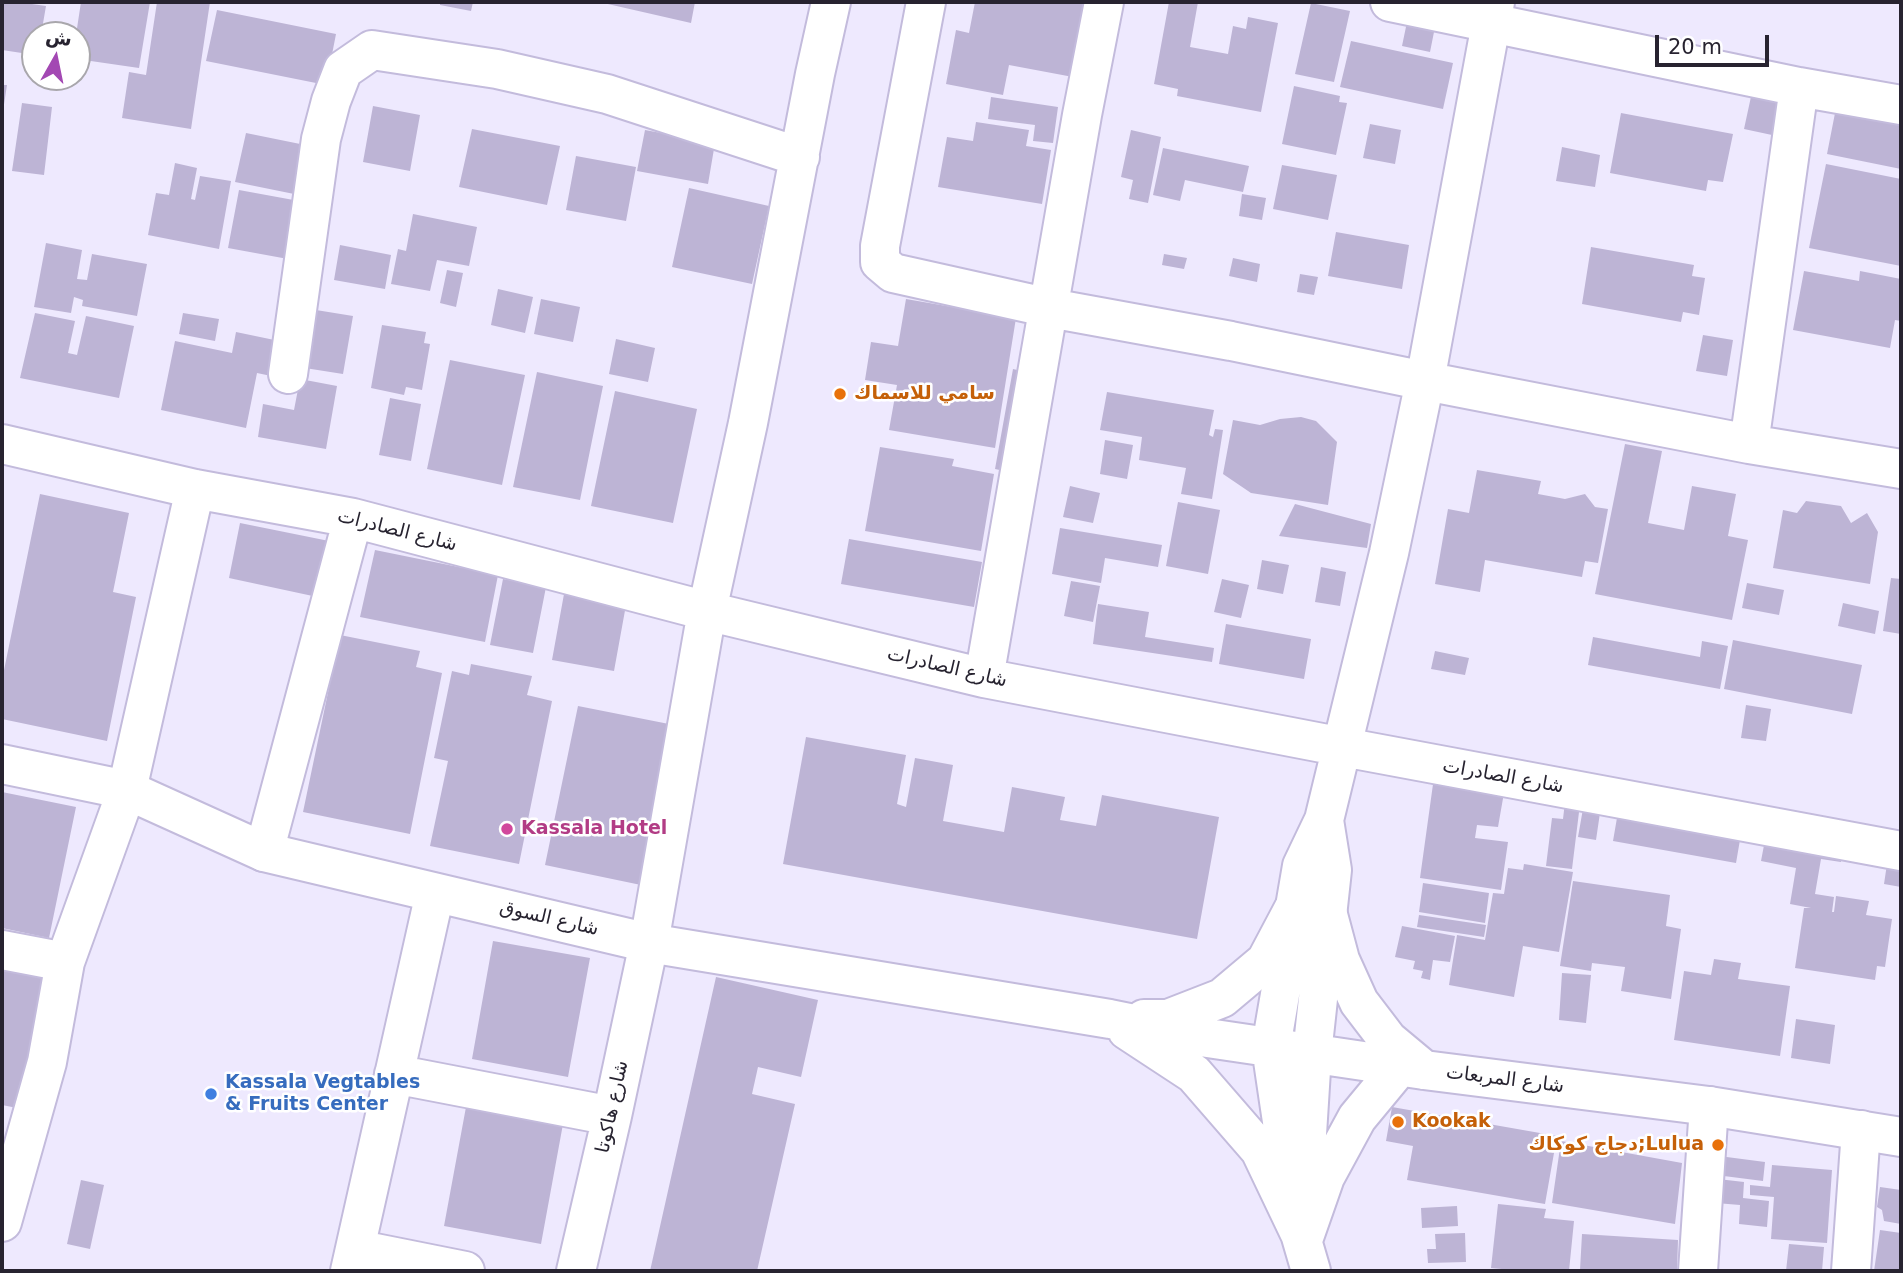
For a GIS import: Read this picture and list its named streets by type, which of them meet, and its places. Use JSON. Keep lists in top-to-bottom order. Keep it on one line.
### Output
{"streets":{"street":["شارع الصادرات","شارع السوق","شارع المربعات","شارع هاكوتا"]},"crossings":[["شارع الصادرات","شارع هاكوتا"],["شارع السوق","شارع المربعات"],["شارع السوق","شارع هاكوتا"]],"places":["سامي للاسماك","Kassala Hotel","Kassala Vegtables & Fruits Center","Kookak","دجاج كوكاك;Lulua"],"scale_bar":"20 m","north":"top"}
